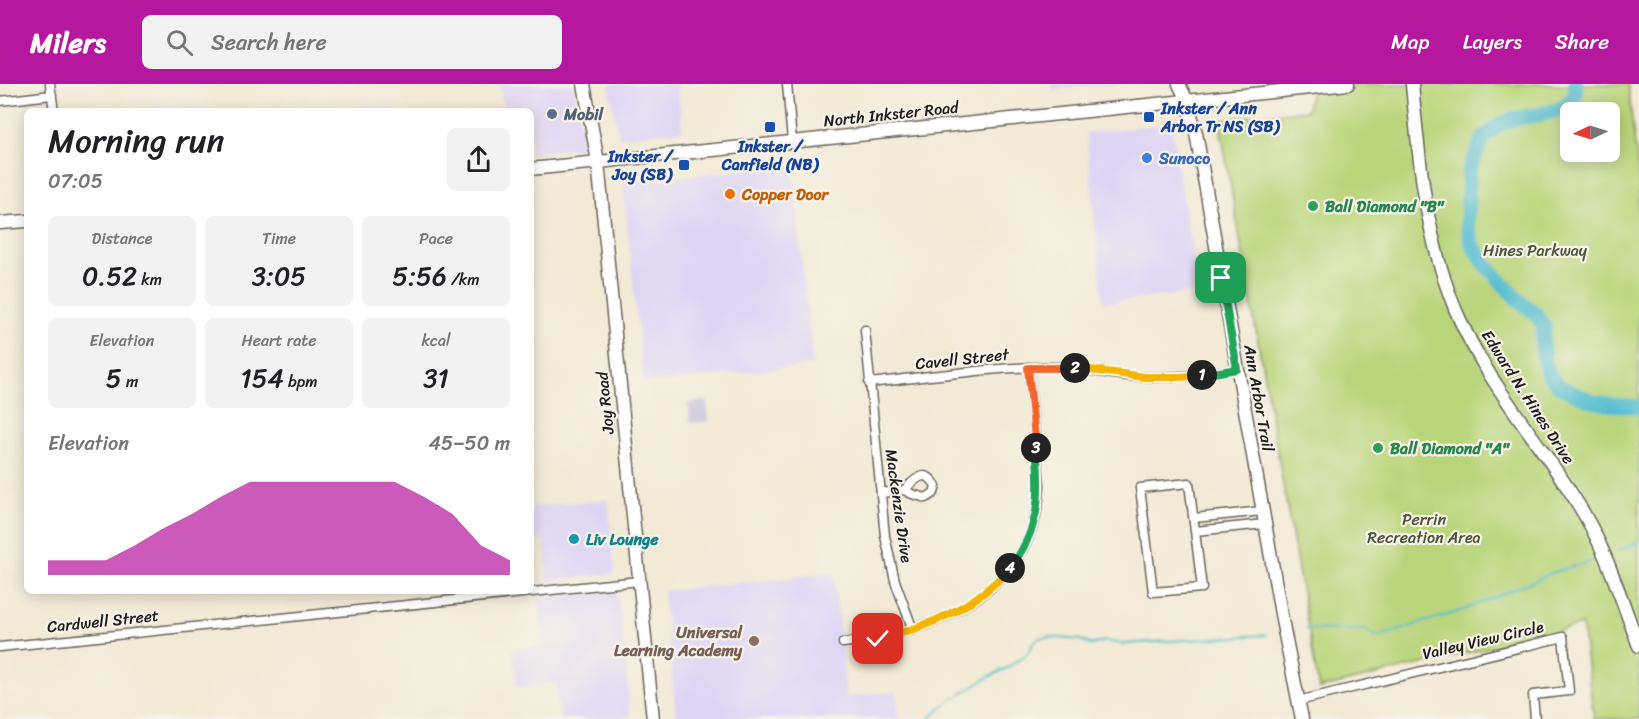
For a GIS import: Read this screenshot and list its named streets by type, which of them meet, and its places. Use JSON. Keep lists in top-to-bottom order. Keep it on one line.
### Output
{"streets":{"main road":["North Inkster Road","Edward N. Hines Drive","Ann Arbor Trail","Joy Road"],"street":["Cavell Street","Mackenzie Drive","Cardwell Street","Valley View Circle"]},"crossings":[["North Inkster Road","Ann Arbor Trail"],["North Inkster Road","Joy Road"],["Cavell Street","Ann Arbor Trail"],["Cavell Street","Mackenzie Drive"],["Ann Arbor Trail","Valley View Circle"],["Joy Road","Cardwell Street"]],"parks":["Hines Parkway","Perrin Recreation Area"],"places":{"other":["Mobil","Sunoco","Copper Door","Ball Diamond \"B\"","Ball Diamond \"A\"","Liv Lounge","Universal Learning Academy"],"transit":["Inkster / Ann Arbor Tr NS (SB)","Inkster / Canfield (NB)","Inkster / Joy (SB)"]},"north":"left","page":{"header":"Milers","search":"Search here","nav":["Map","Layers","Share"],"heading":["Morning run","07:05"],"stats":[["Distance","0.52 km"],["Time","3:05"],["Pace","5:56 /km"],["Elevation","5 m"],["Heart rate","154 bpm"],["kcal","31"]],"pins":["2","1","3","4"],"chart":["Elevation","45–50 m"]}}
